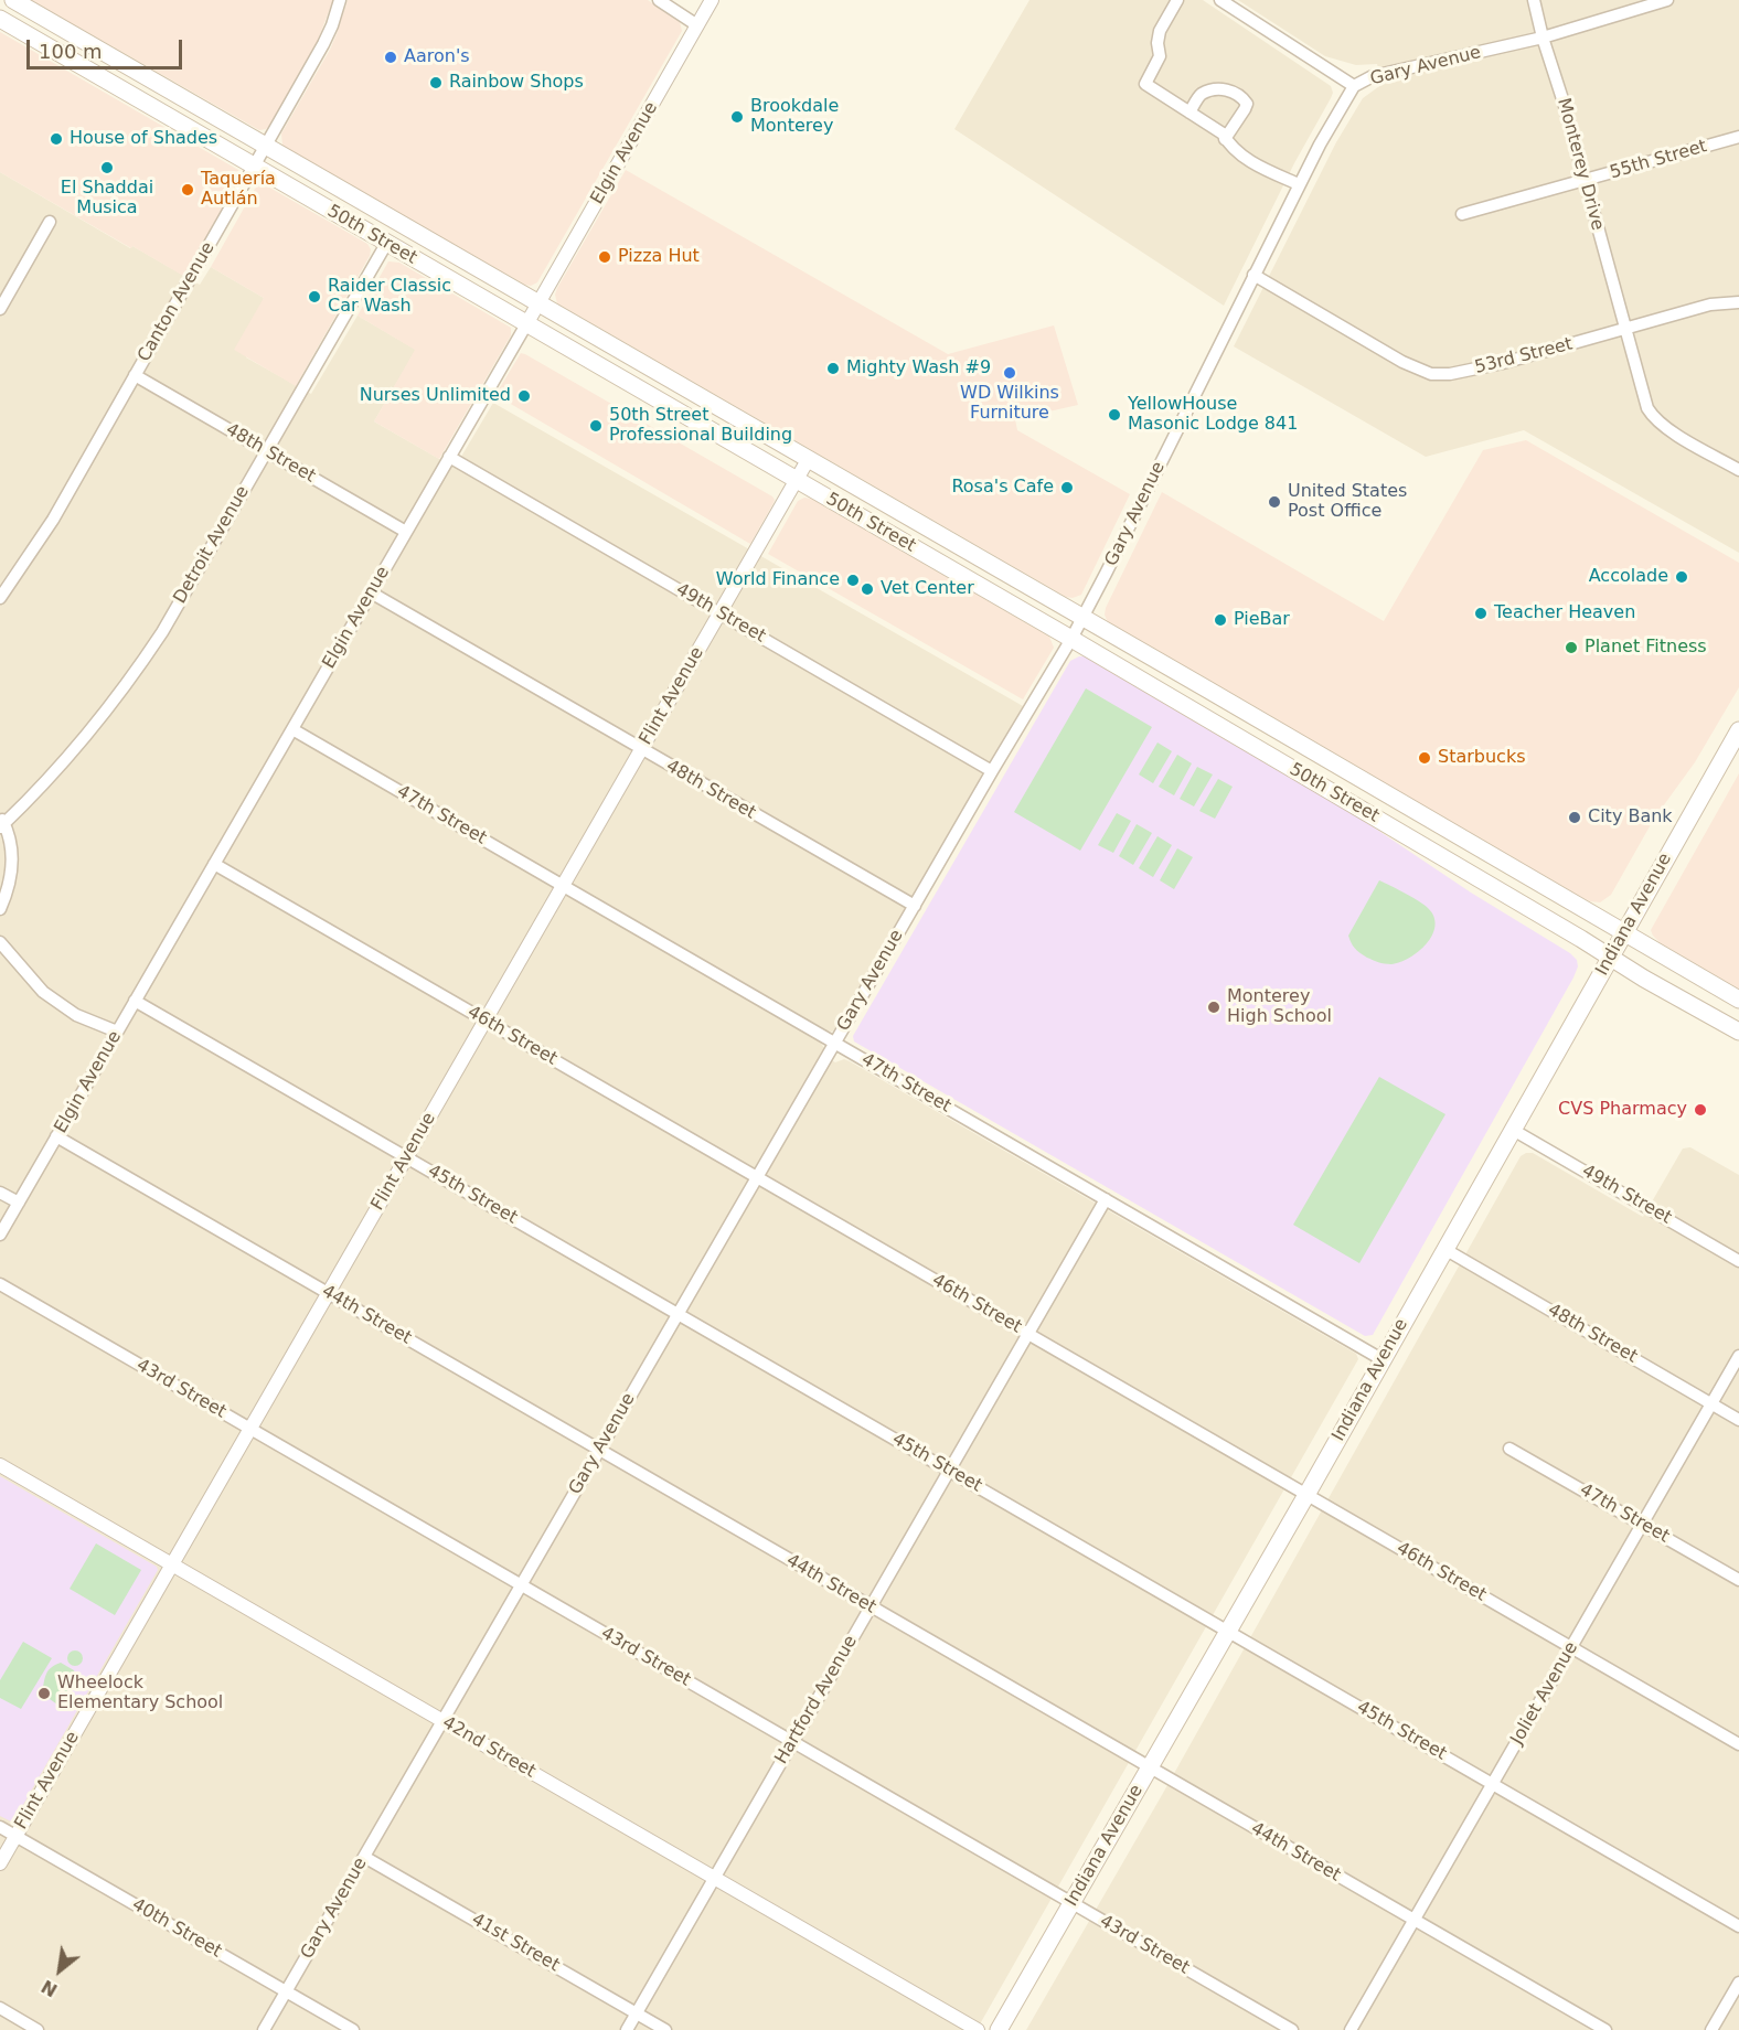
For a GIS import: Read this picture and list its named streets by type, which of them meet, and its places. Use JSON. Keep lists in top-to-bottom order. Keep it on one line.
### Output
{"streets":{"main road":["50th Street","Indiana Avenue"],"street":["Gary Avenue","Elgin Avenue","55th Street","Monterey Drive","Canton Avenue","53rd Street","48th Street","Detroit Avenue","49th Street","Flint Avenue","47th Street","46th Street","45th Street","44th Street","43rd Street","Joliet Avenue","Hartford Avenue","42nd Street","40th Street","41st Street"]},"crossings":[["Gary Avenue","Monterey Drive"],["Gary Avenue","50th Street"],["Gary Avenue","53rd Street"],["Gary Avenue","48th Street"],["Gary Avenue","49th Street"],["Gary Avenue","47th Street"],["Gary Avenue","46th Street"],["Gary Avenue","45th Street"],["Gary Avenue","44th Street"],["Gary Avenue","43rd Street"],["Gary Avenue","42nd Street"],["Gary Avenue","40th Street"],["Gary Avenue","41st Street"],["Elgin Avenue","50th Street"],["Elgin Avenue","48th Street"],["Elgin Avenue","49th Street"],["Elgin Avenue","47th Street"],["Elgin Avenue","46th Street"],["Elgin Avenue","45th Street"],["Elgin Avenue","44th Street"],["55th Street","Monterey Drive"],["Monterey Drive","53rd Street"],["50th Street","Canton Avenue"],["50th Street","Detroit Avenue"],["50th Street","Flint Avenue"],["50th Street","Indiana Avenue"],["Canton Avenue","48th Street"],["48th Street","Detroit Avenue"],["48th Street","Flint Avenue"],["48th Street","Indiana Avenue"],["48th Street","Joliet Avenue"],["49th Street","Flint Avenue"],["49th Street","Indiana Avenue"],["Flint Avenue","47th Street"],["Flint Avenue","46th Street"],["Flint Avenue","45th Street"],["Flint Avenue","44th Street"],["Flint Avenue","43rd Street"],["Flint Avenue","42nd Street"],["Flint Avenue","40th Street"],["47th Street","Indiana Avenue"],["47th Street","Joliet Avenue"],["47th Street","Hartford Avenue"],["Indiana Avenue","46th Street"],["Indiana Avenue","45th Street"],["Indiana Avenue","44th Street"],["Indiana Avenue","43rd Street"],["46th Street","Joliet Avenue"],["46th Street","Hartford Avenue"],["45th Street","Joliet Avenue"],["45th Street","Hartford Avenue"],["44th Street","Joliet Avenue"],["44th Street","Hartford Avenue"],["43rd Street","Hartford Avenue"],["Hartford Avenue","42nd Street"],["Hartford Avenue","41st Street"]],"places":["Aaron's","Rainbow Shops","Brookdale Monterey","House of Shades","El Shaddai Musica","Taquería Autlán","Pizza Hut","Raider Classic Car Wash","Mighty Wash #9","WD Wilkins Furniture","Nurses Unlimited","YellowHouse Masonic Lodge 841","50th Street Professional Building","Rosa's Cafe","United States Post Office","Accolade","World Finance","Vet Center","Teacher Heaven","PieBar","Planet Fitness","Starbucks","City Bank","Monterey High School","CVS Pharmacy","Wheelock Elementary School"],"scale_bar":"100 m","north":"bottom left"}
